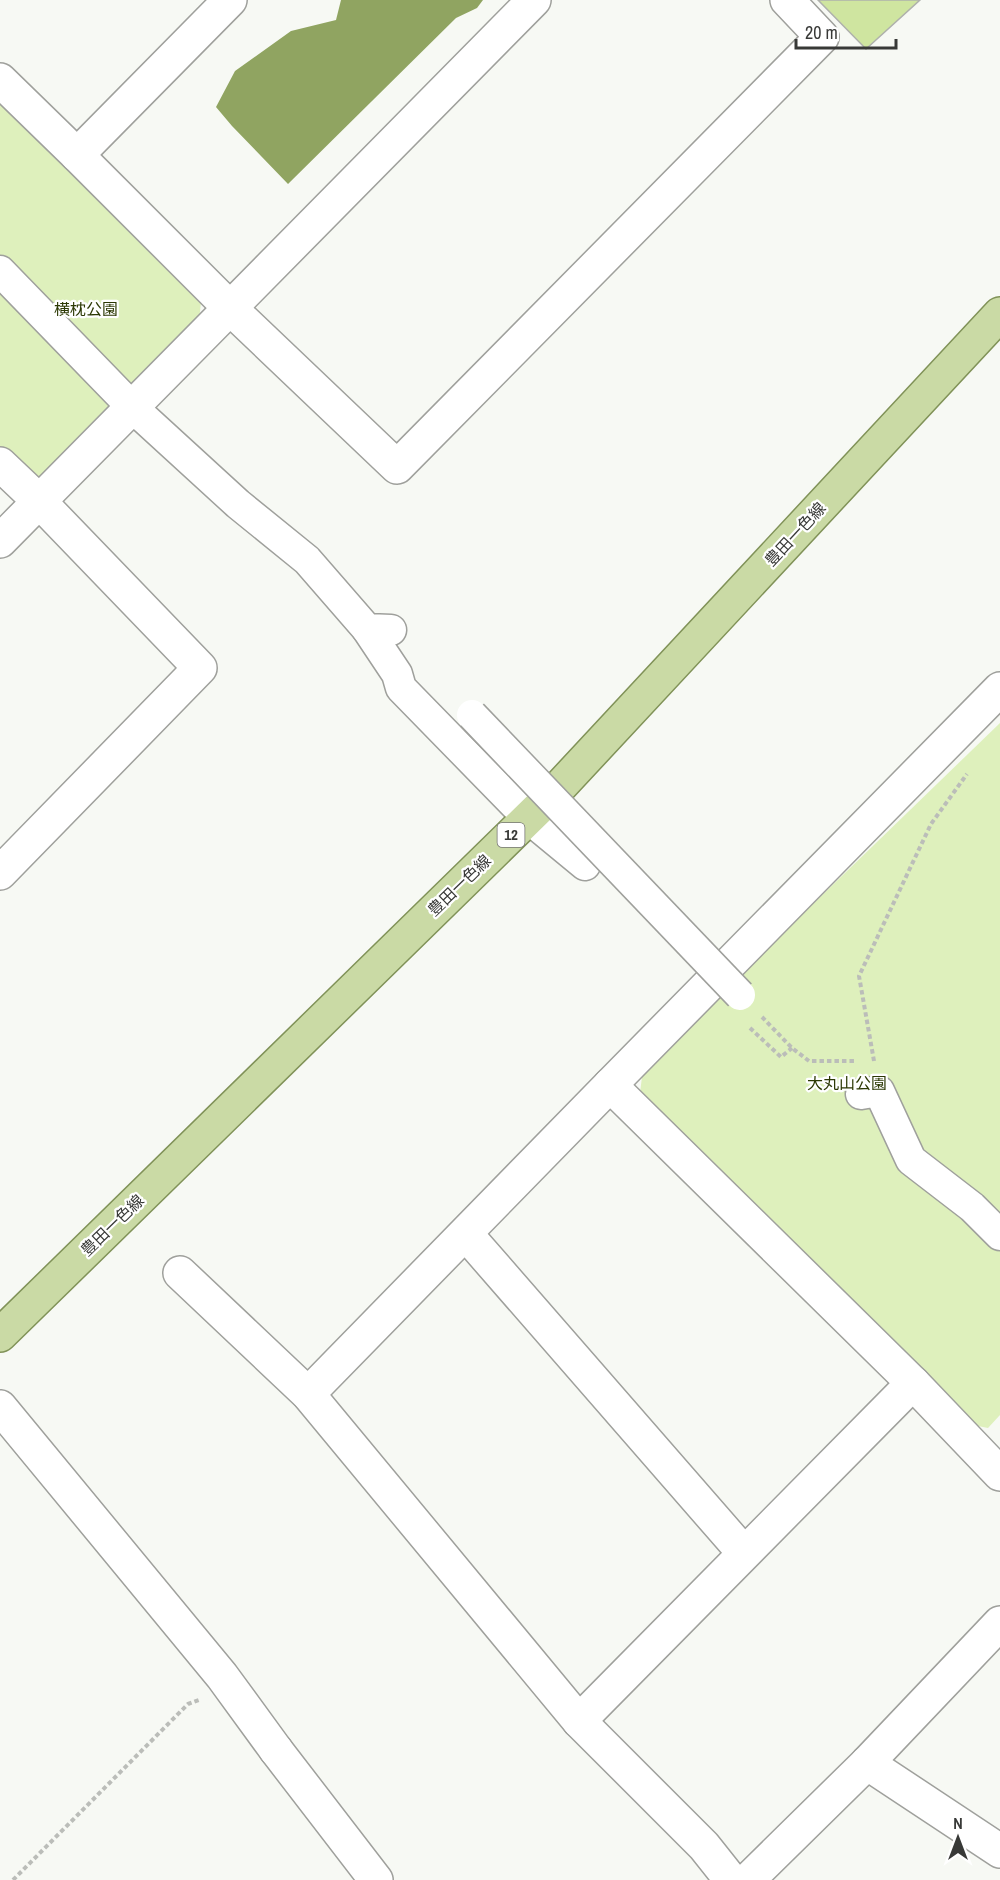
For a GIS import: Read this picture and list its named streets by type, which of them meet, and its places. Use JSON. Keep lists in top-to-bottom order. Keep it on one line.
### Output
{"streets":{"main road":["豊田一色線","12"]},"parks":["横枕公園","大丸山公園"],"scale_bar":"20 m","north":"top"}
